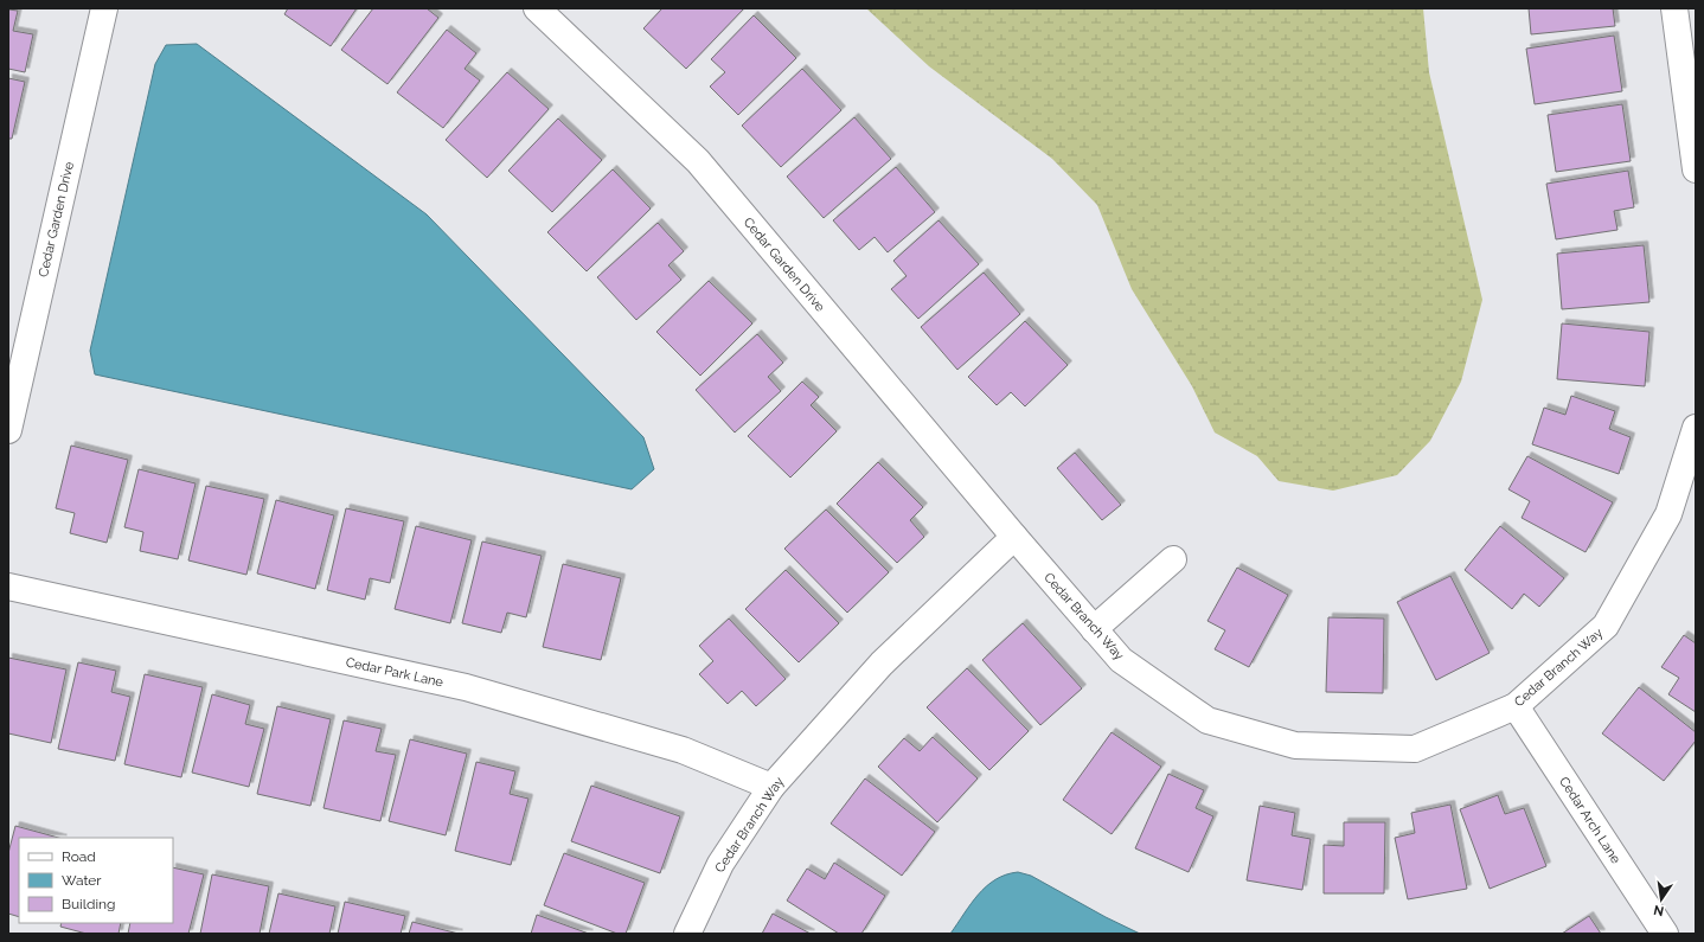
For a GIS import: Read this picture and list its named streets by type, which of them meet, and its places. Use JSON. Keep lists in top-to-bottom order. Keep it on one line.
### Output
{"streets":{"street":["Cedar Garden Drive","Cedar Branch Way","Cedar Park Lane","Cedar Arch Lane"]},"crossings":[["Cedar Garden Drive","Cedar Branch Way"],["Cedar Branch Way","Cedar Park Lane"],["Cedar Branch Way","Cedar Arch Lane"]],"legend":["Road","Water","Building"],"north":"bottom"}
